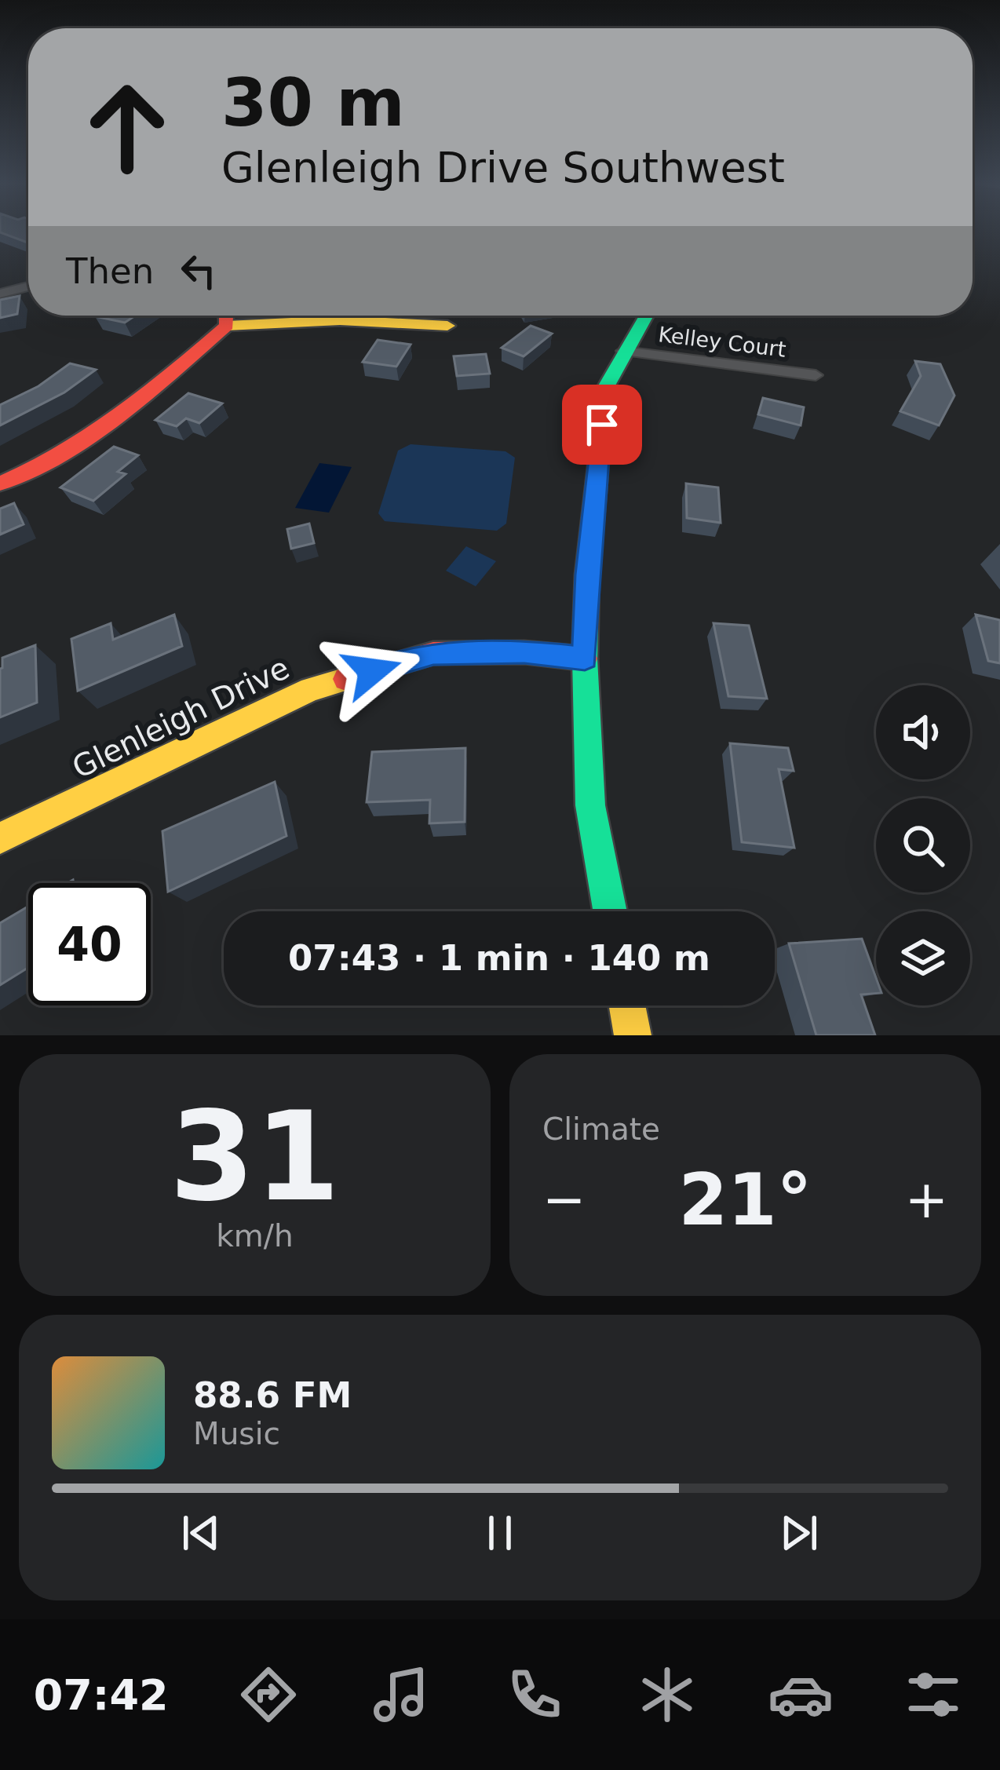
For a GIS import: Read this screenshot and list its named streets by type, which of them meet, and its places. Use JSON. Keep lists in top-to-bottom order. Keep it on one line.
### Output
{"streets":{"street":["Kelley Court","Glenleigh Drive"]},"page":{"turn":["30 m","Glenleigh Drive Southwest"],"then":"Then","limit":"40","trip":"07:43 · 1 min · 140 m","tile":[["31","km/h"],"Climate"],"heat":["−","21°","+"],"song":["88.6 FM","Music"],"tabs":"07:42"}}
